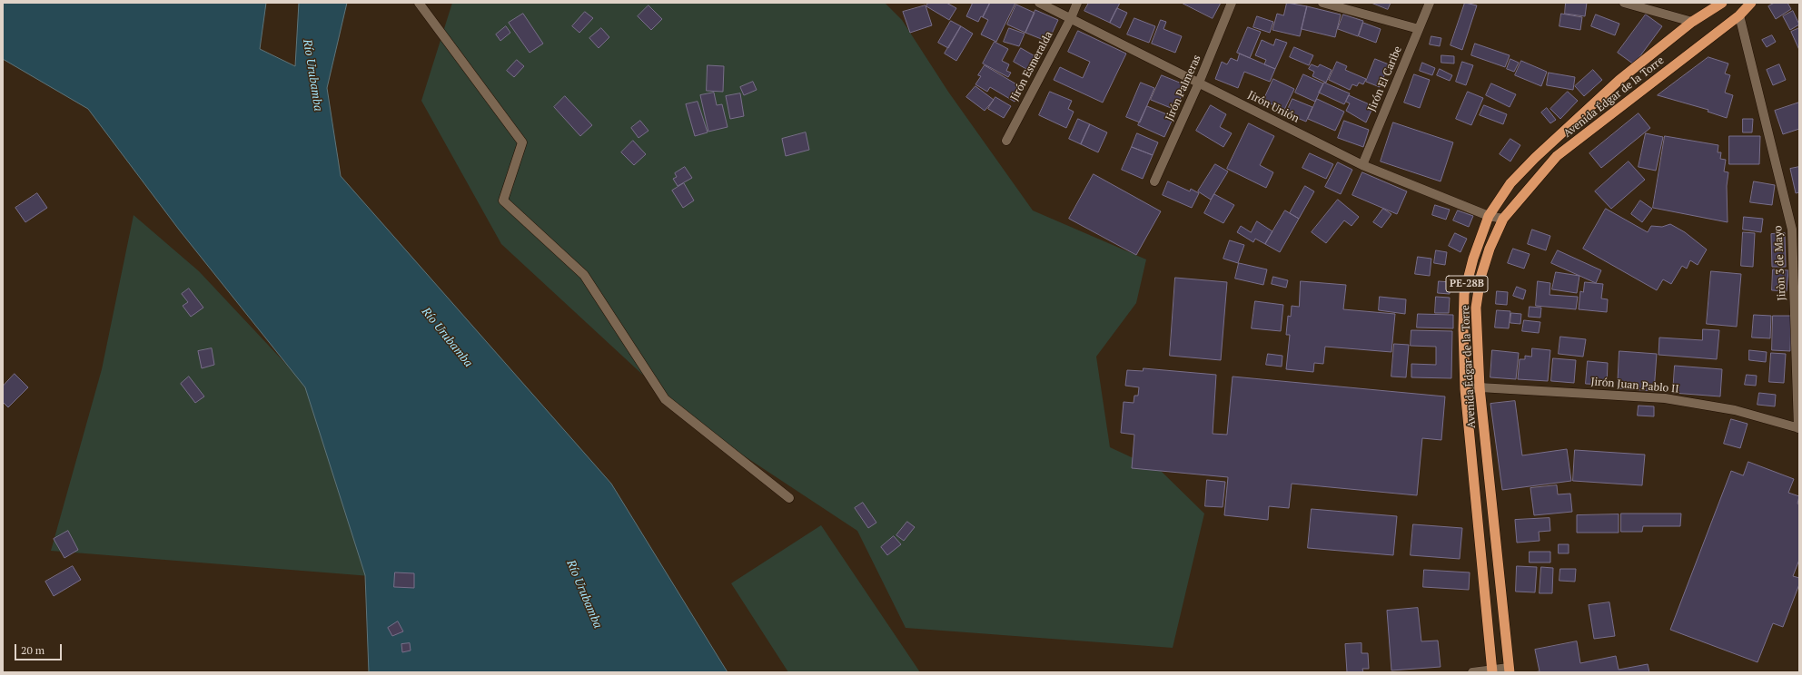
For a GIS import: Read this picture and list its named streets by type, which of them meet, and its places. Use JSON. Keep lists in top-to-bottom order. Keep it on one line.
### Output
{"streets":{"highway":["Avenida Édgar de la Torre","PE-28B"],"street":["Jirón Esmeralda","Jirón El Caribe","Jirón Palmeras","Jirón Unión","Jiròn 3 de Mayo","Jirón Juan Pablo II"]},"crossings":[["Jirón Esmeralda","Jirón Unión"],["Jirón El Caribe","Jirón Unión"],["Jirón Palmeras","Jirón Unión"],["Avenida Édgar de la Torre","Jirón Unión"],["Avenida Édgar de la Torre","Jiròn 3 de Mayo"],["Avenida Édgar de la Torre","Jirón Juan Pablo II"],["Jiròn 3 de Mayo","Jirón Juan Pablo II"]],"water":["Río Urubamba"],"scale_bar":"20 m"}
